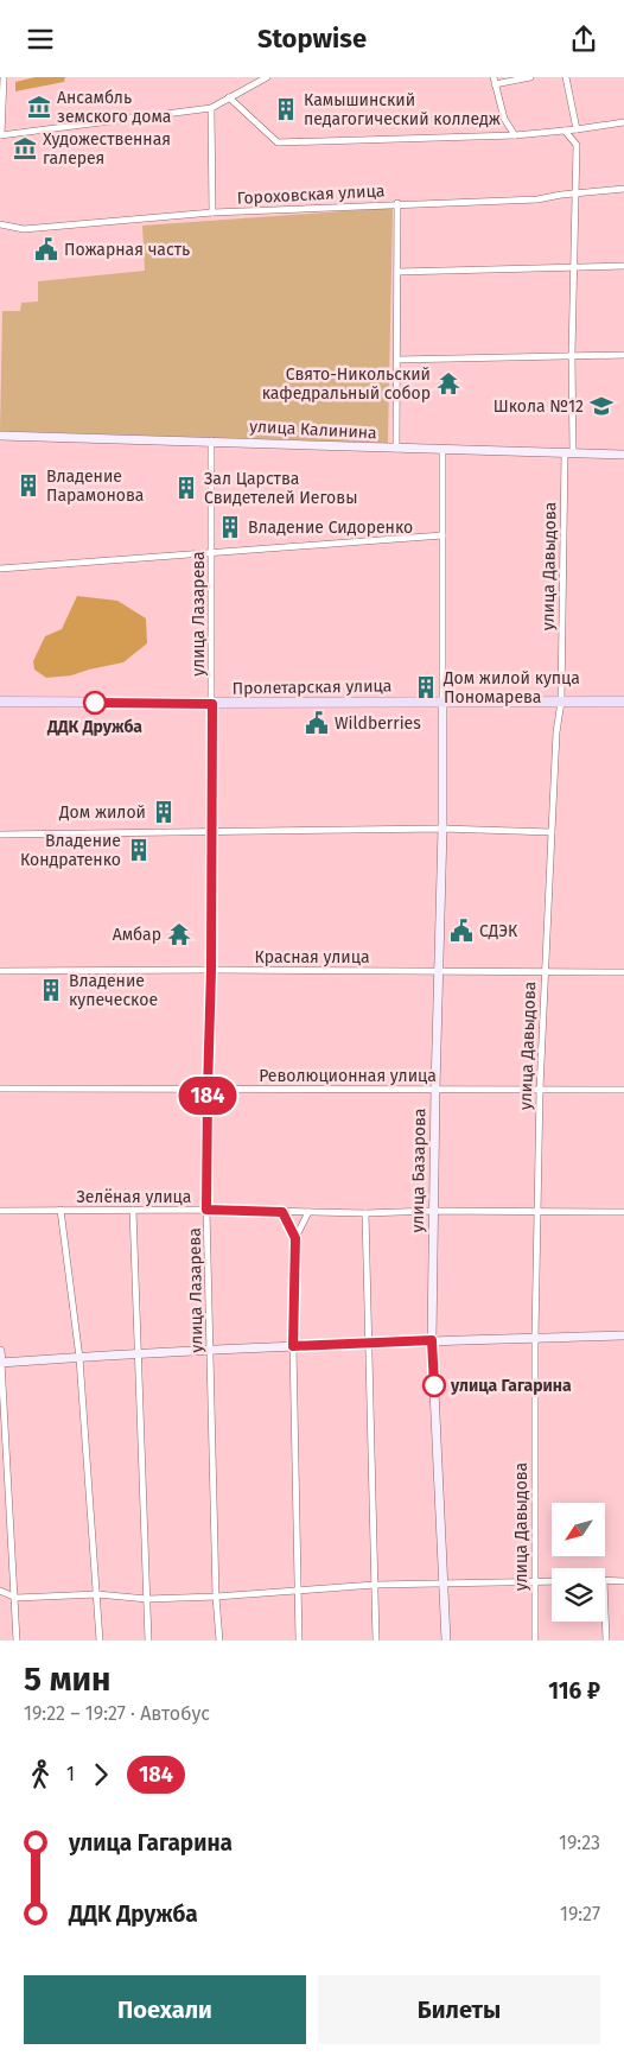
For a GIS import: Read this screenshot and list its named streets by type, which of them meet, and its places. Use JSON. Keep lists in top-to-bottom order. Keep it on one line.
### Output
{"streets":{"main road":["улица Калинина","Пролетарская улица","улица Базарова"],"street":["Гороховская улица","улица Давыдова","улица Лазарева","Красная улица","Революционная улица","Зелёная улица"]},"crossings":[["Гороховская улица","улица Давыдова"],["улица Калинина","улица Давыдова"],["улица Калинина","улица Лазарева"],["улица Давыдова","Пролетарская улица"],["улица Давыдова","Красная улица"],["улица Давыдова","Революционная улица"],["улица Давыдова","Зелёная улица"],["улица Лазарева","Пролетарская улица"],["улица Лазарева","Красная улица"],["улица Лазарева","Революционная улица"],["улица Лазарева","Зелёная улица"],["Пролетарская улица","улица Базарова"],["Красная улица","улица Базарова"],["Революционная улица","улица Базарова"],["улица Базарова","Зелёная улица"]],"places":{"museum":["Ансамбль земского дома","Художественная галерея"],"building":["Камышинский педагогический колледж","Владение Парамонова","Зал Царства Свидетелей Иеговы","Владение Сидоренко","Дом жилой купца Пономарева","Дом жилой","Владение Кондратенко","Владение купеческое"],"public building":["Пожарная часть","Wildberries","СДЭК"],"temple":["Свято-Никольский кафедральный собор","Амбар"],"school or university":["Школа №12"],"other":["ДДК Дружба","улица Гагарина"]},"lines":["bus line 184"],"north":"bottom left","page":{"header":"Stopwise","on_map":"184","heading":["5 мин","19:22 – 19:27 · Автобус","116 ₽"],"legs":["1","184"],"list":[{"name":"улица Гагарина","value":"19:23"},{"name":"ДДК Дружба","value":"19:27"}],"buttons":["Поехали","Билеты"]}}
